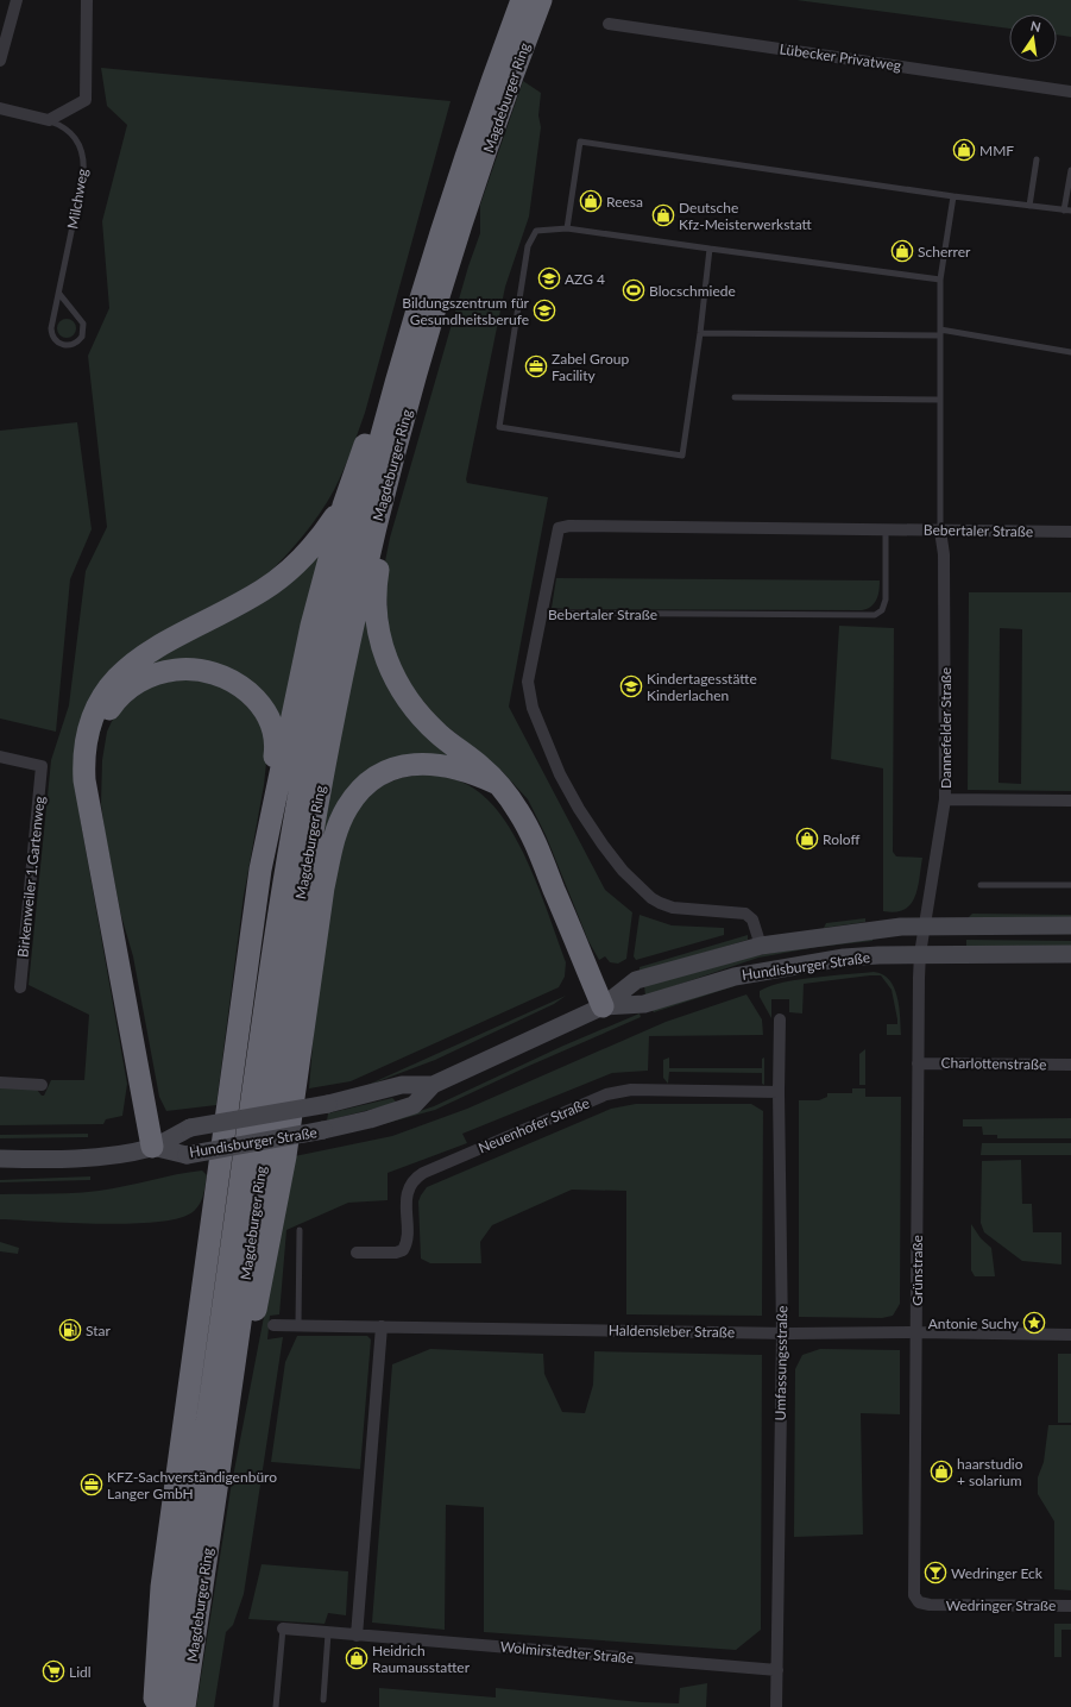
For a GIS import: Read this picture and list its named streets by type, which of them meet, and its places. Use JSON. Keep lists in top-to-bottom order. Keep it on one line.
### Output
{"streets":{"highway":["Magdeburger Ring"],"main road":["Hundisburger Straße"],"street":["Lübecker Privatweg","Milchweg","Bebertaler Straße","Dannefelder Straße","Birkenweiler 1.Gartenweg","Charlottenstraße","Neuenhofer Straße","Grünstraße","Haldensleber Straße","Umfassungsstraße","Wedringer Straße","Wolmirstedter Straße"]},"crossings":[["Bebertaler Straße","Dannefelder Straße"],["Bebertaler Straße","Hundisburger Straße"],["Dannefelder Straße","Hundisburger Straße"],["Dannefelder Straße","Grünstraße"],["Hundisburger Straße","Grünstraße"],["Charlottenstraße","Grünstraße"],["Neuenhofer Straße","Umfassungsstraße"],["Grünstraße","Haldensleber Straße"],["Grünstraße","Wedringer Straße"],["Haldensleber Straße","Umfassungsstraße"],["Umfassungsstraße","Wolmirstedter Straße"]],"places":{"shop":["MMF","Reesa","Deutsche Kfz-Meisterwerkstatt","Scherrer","Roloff","haarstudio + solarium","Heidrich Raumausstatter"],"school or university":["AZG 4","Bildungszentrum für Gesundheitsberufe","Kindertagesstätte Kinderlachen"],"sports":["Blocschmiede"],"office":["Zabel Group Facility","KFZ-Sachverständigenbüro Langer GmbH"],"place":["Antonie Suchy"],"fuel station":["Star"],"bar":["Wedringer Eck"],"supermarket":["Lidl"]},"north":"top"}
